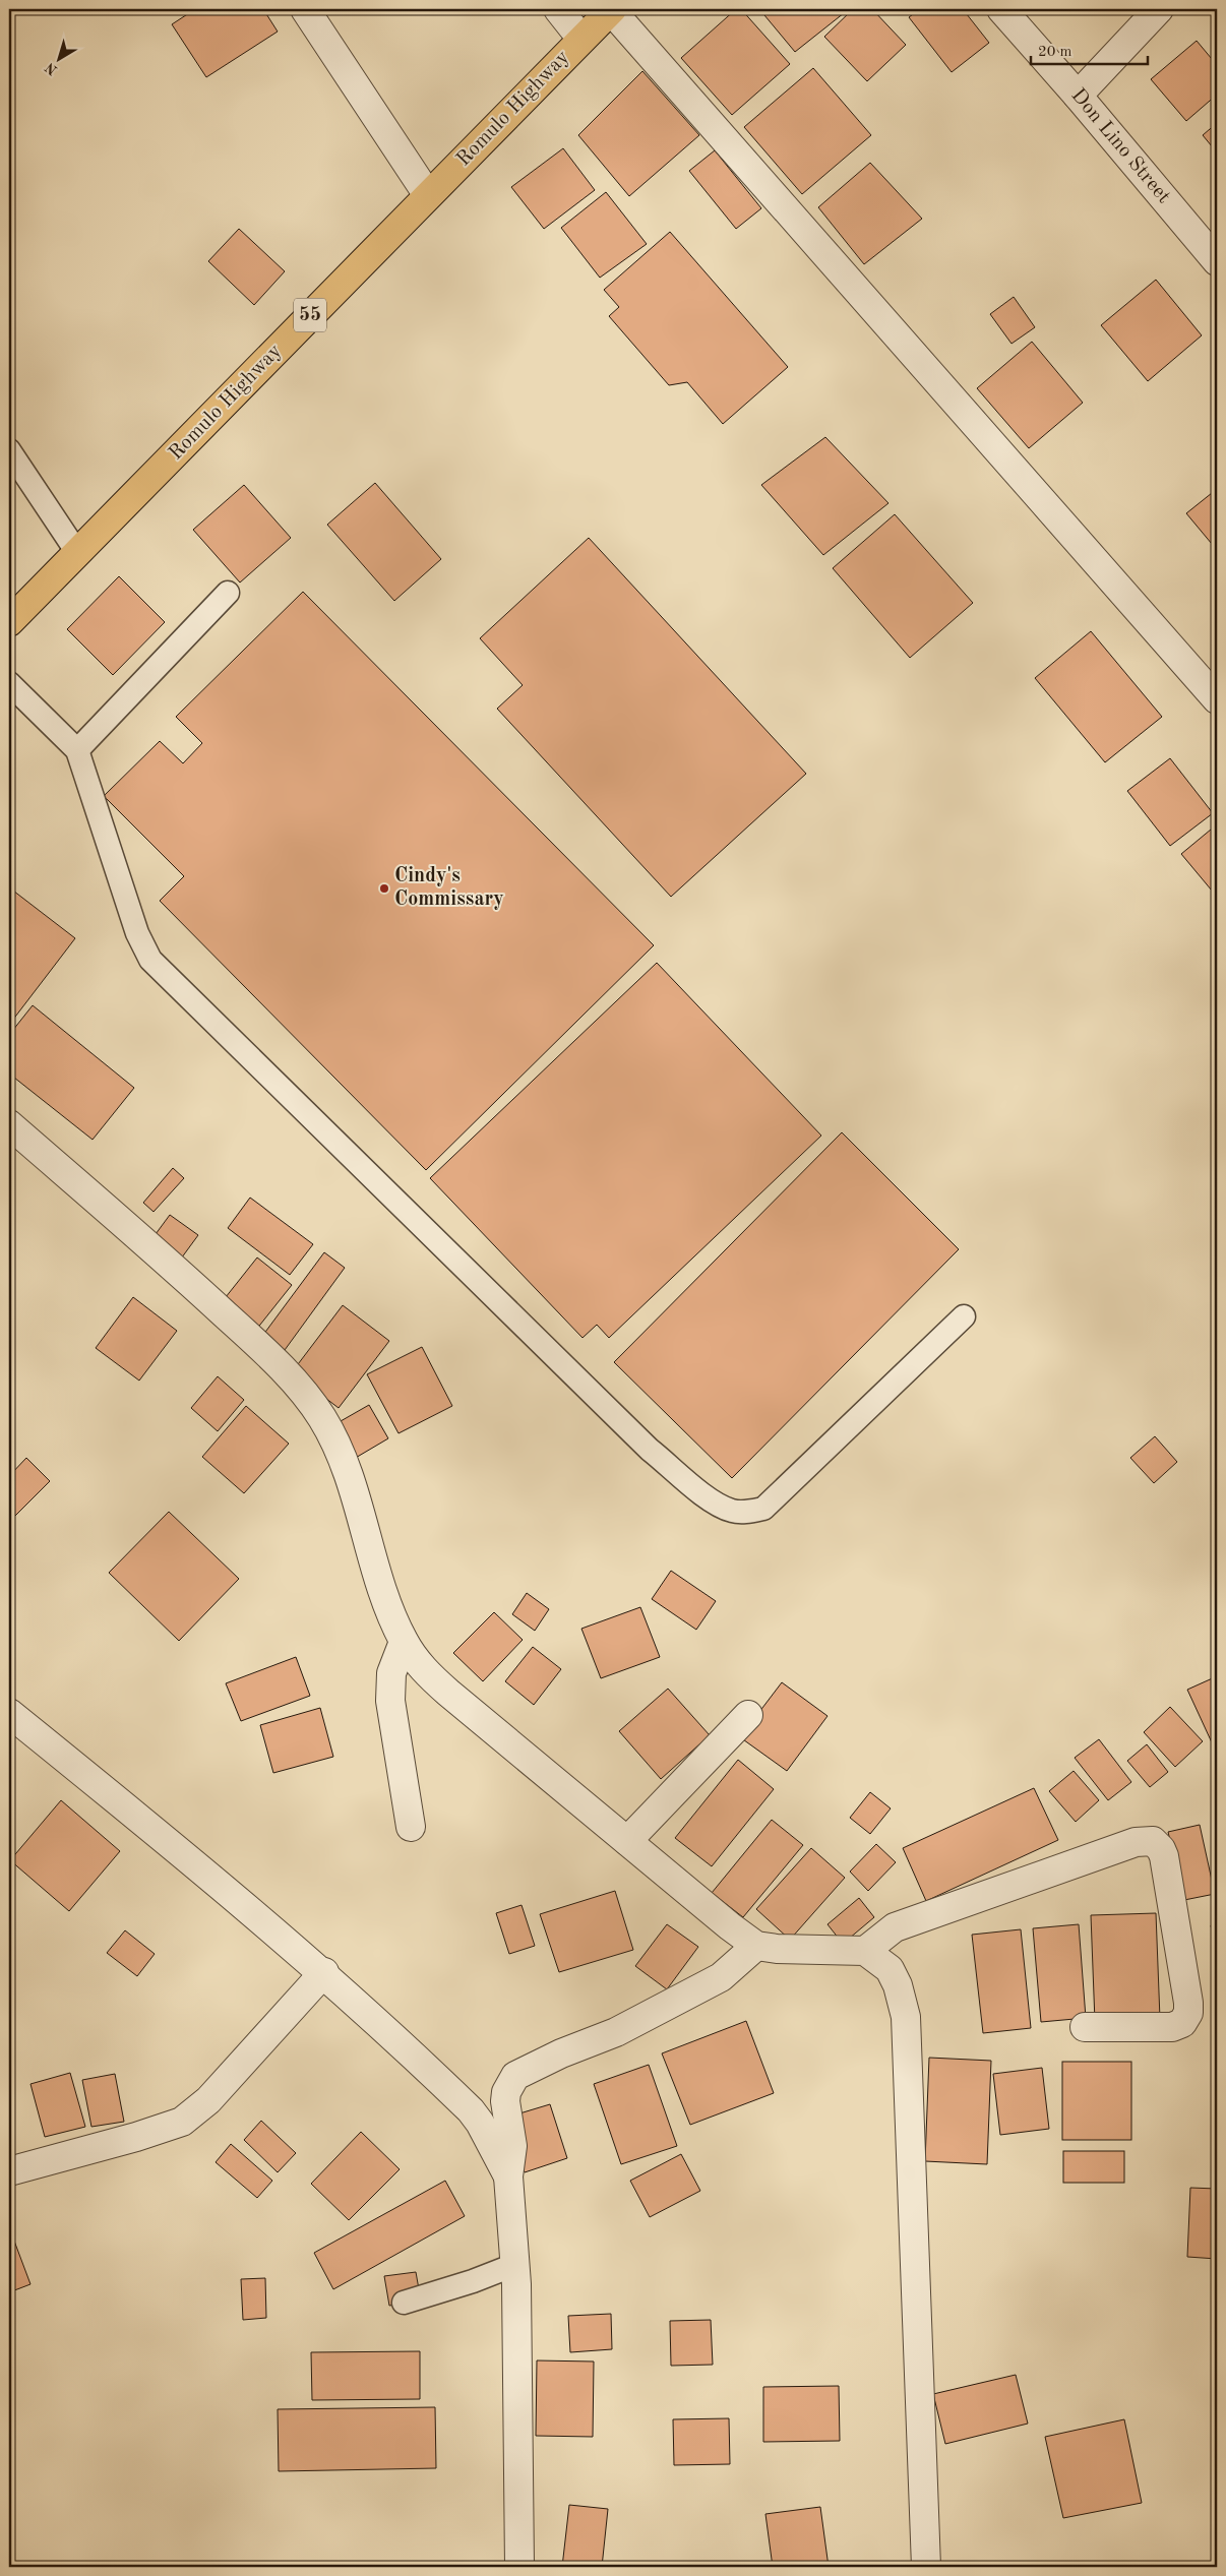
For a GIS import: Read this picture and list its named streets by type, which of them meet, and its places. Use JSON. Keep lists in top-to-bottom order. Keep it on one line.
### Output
{"streets":{"highway":["Romulo Highway","55"],"street":["Don Lino Street"]},"places":["Cindy's Commissary"],"scale_bar":"20 m","north":"bottom left"}
